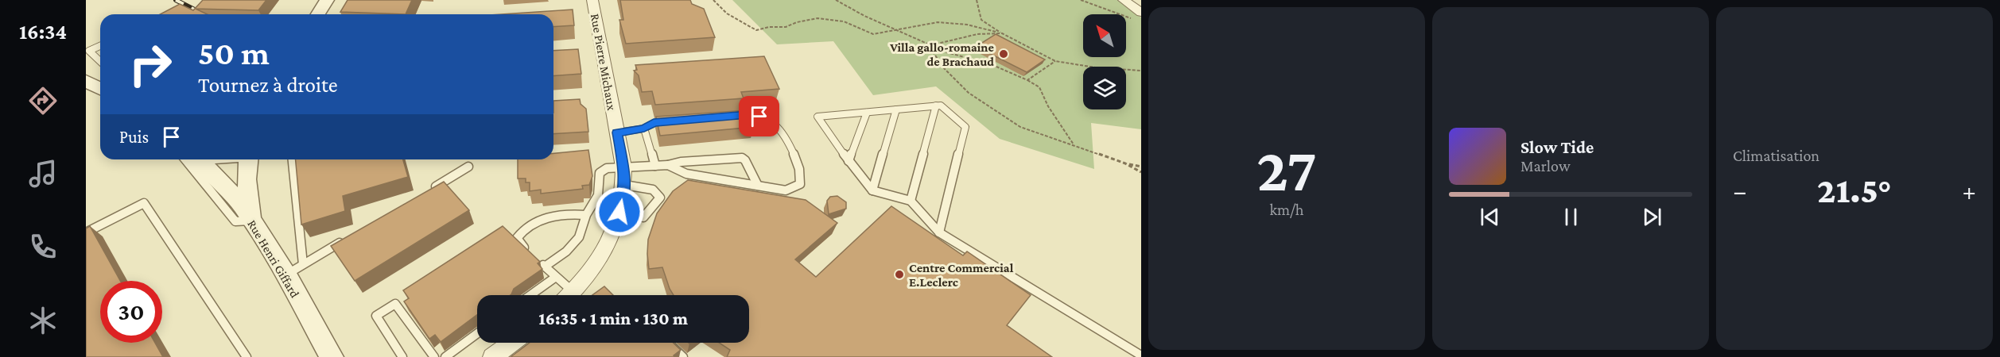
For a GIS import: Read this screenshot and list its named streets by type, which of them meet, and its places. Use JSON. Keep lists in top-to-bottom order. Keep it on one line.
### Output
{"streets":{"street":["Rue Pierre Michaux","Rue Henri Giffard"]},"places":["Villa gallo-romaine de Brachaud","Centre Commercial E.Leclerc"],"north":"top left","page":{"tabs":"16:34","tile":[["27","km/h"],"Climatisation"],"turn":["50 m","Tournez à droite"],"then":"Puis","song":["Slow Tide","Marlow"],"heat":["−","21.5°","+"],"limit":"30","trip":"16:35 · 1 min · 130 m"}}
